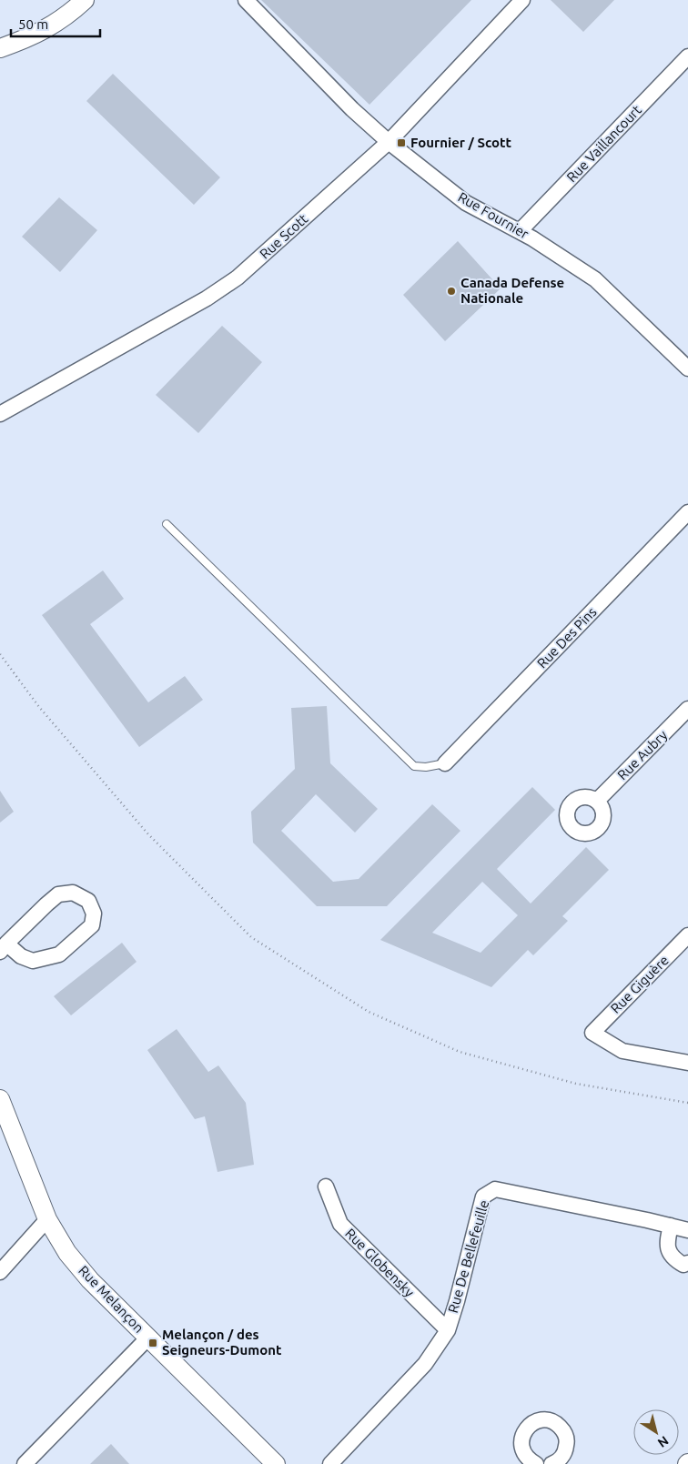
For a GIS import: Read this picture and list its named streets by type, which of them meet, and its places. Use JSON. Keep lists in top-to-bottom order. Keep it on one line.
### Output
{"streets":{"street":["Rue Vaillancourt","Rue Fournier","Rue Scott","Rue Des Pins","Rue Aubry","Rue Giguère","Rue De Bellefeuille","Rue Globensky","Rue Melançon"]},"crossings":[["Rue Vaillancourt","Rue Fournier"],["Rue Fournier","Rue Scott"],["Rue De Bellefeuille","Rue Globensky"]],"places":{"transit":["Fournier / Scott","Melançon / des Seigneurs-Dumont"],"other":["Canada Defense Nationale"]},"scale_bar":"50 m","north":"bottom right"}
